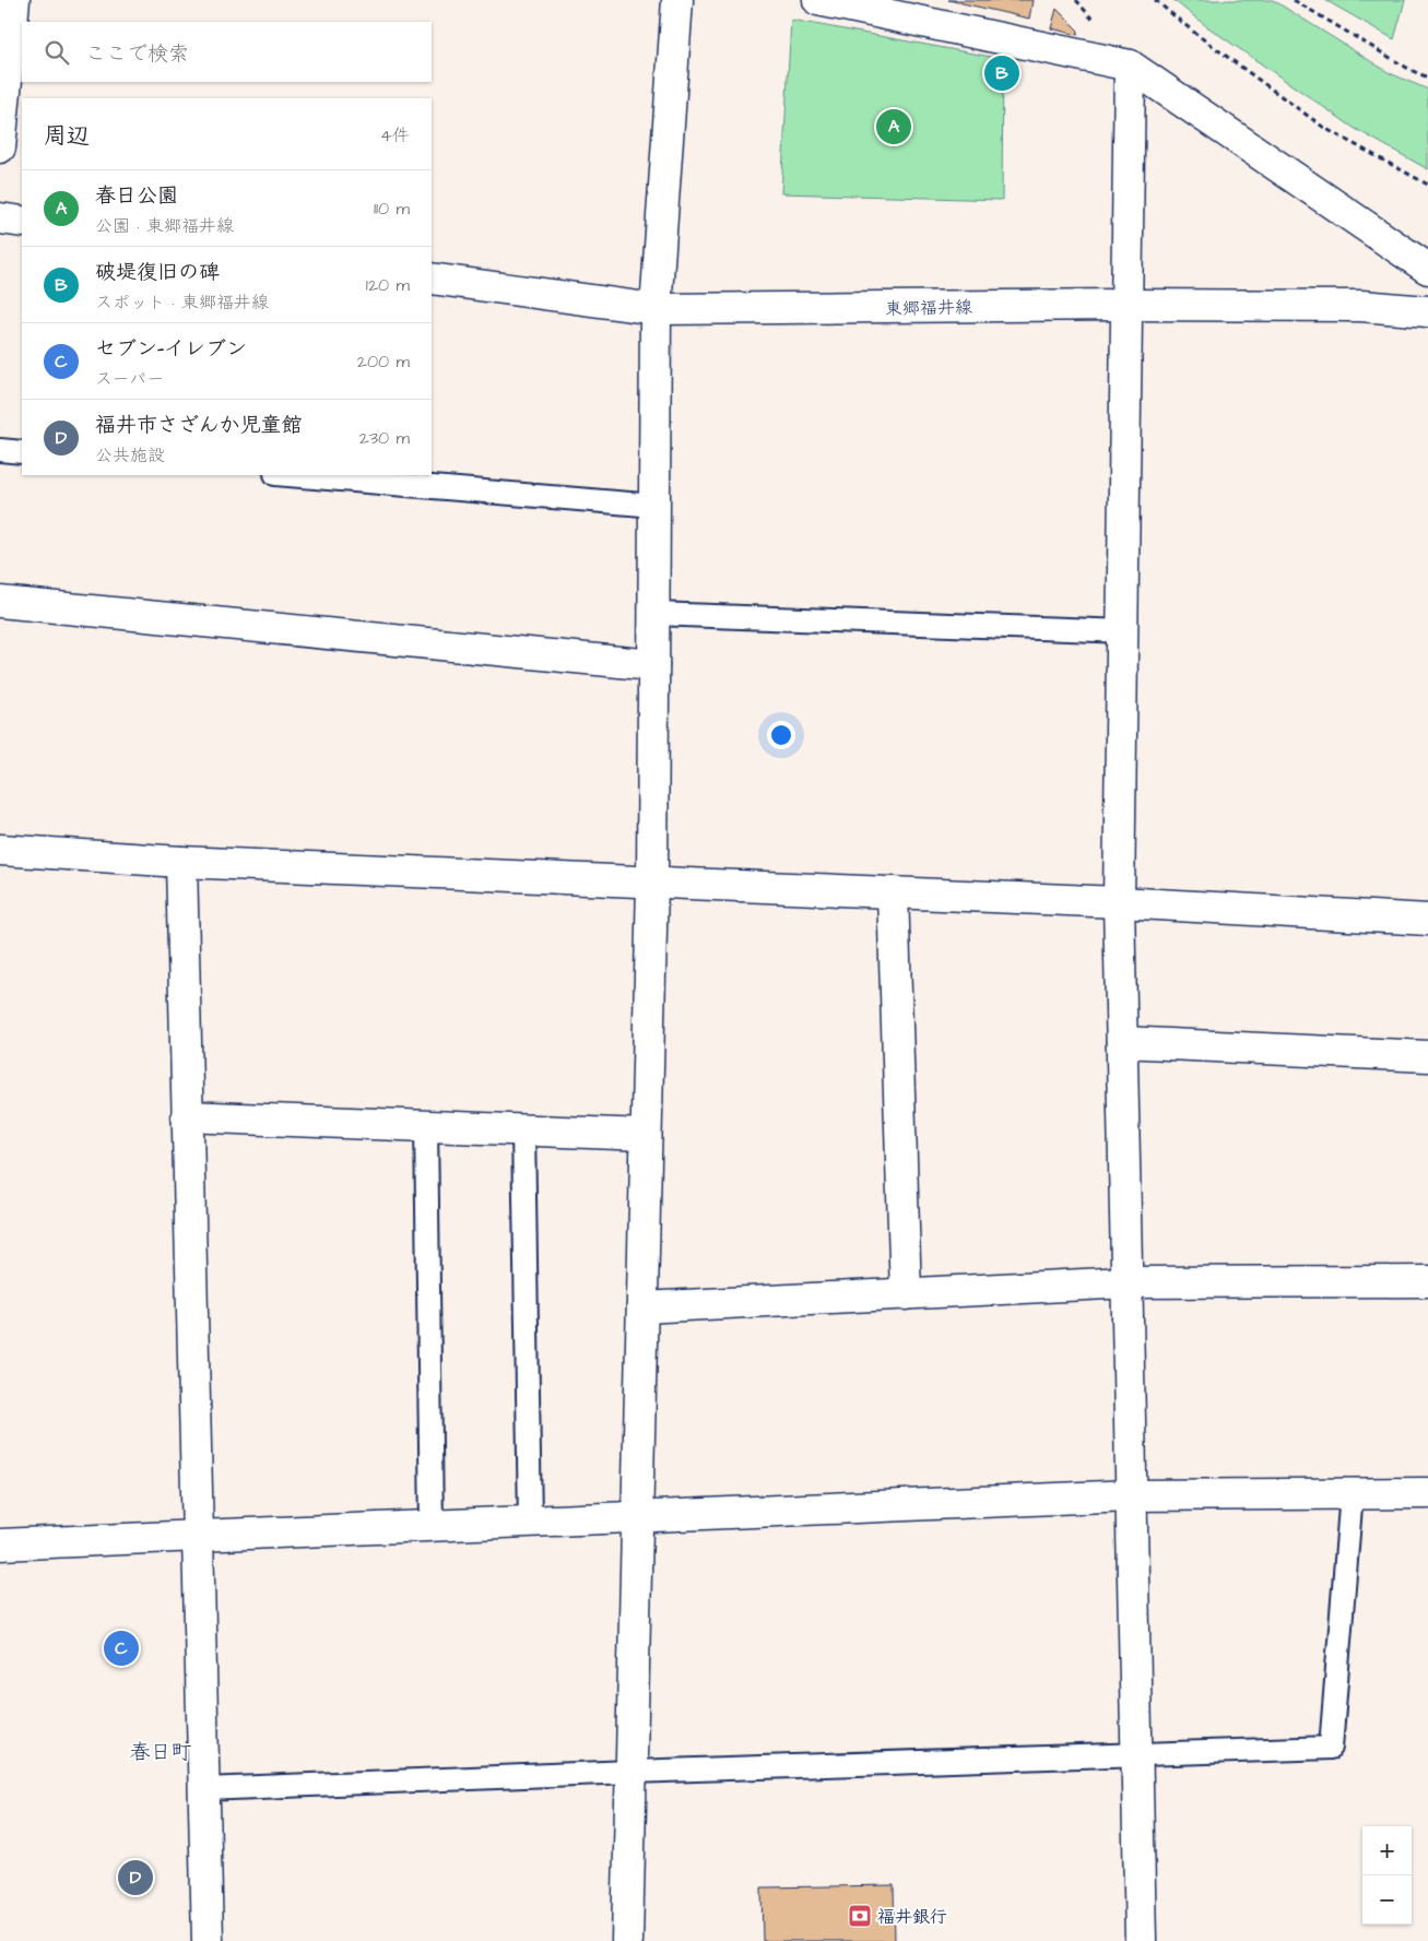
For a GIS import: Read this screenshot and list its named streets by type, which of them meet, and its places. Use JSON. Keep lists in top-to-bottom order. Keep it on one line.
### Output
{"streets":{"street":["東郷福井線"]},"districts":["春日町"],"places":{"bank":["福井銀行"]},"page":{"search":"ここで検索","pins":["B","A","C","D"],"heading":["周辺","4件"],"list":[{"mark":"A","name":"春日公園","note":"公園 · 東郷福井線","value":"110 m"},{"mark":"B","name":"破堤復旧の碑","note":"スポット · 東郷福井線","value":"120 m"},{"mark":"C","name":"セブン-イレブン","note":"スーパー","value":"200 m"},{"mark":"D","name":"福井市さざんか児童館","note":"公共施設","value":"230 m"}],"map_buttons":["+","−"]}}
